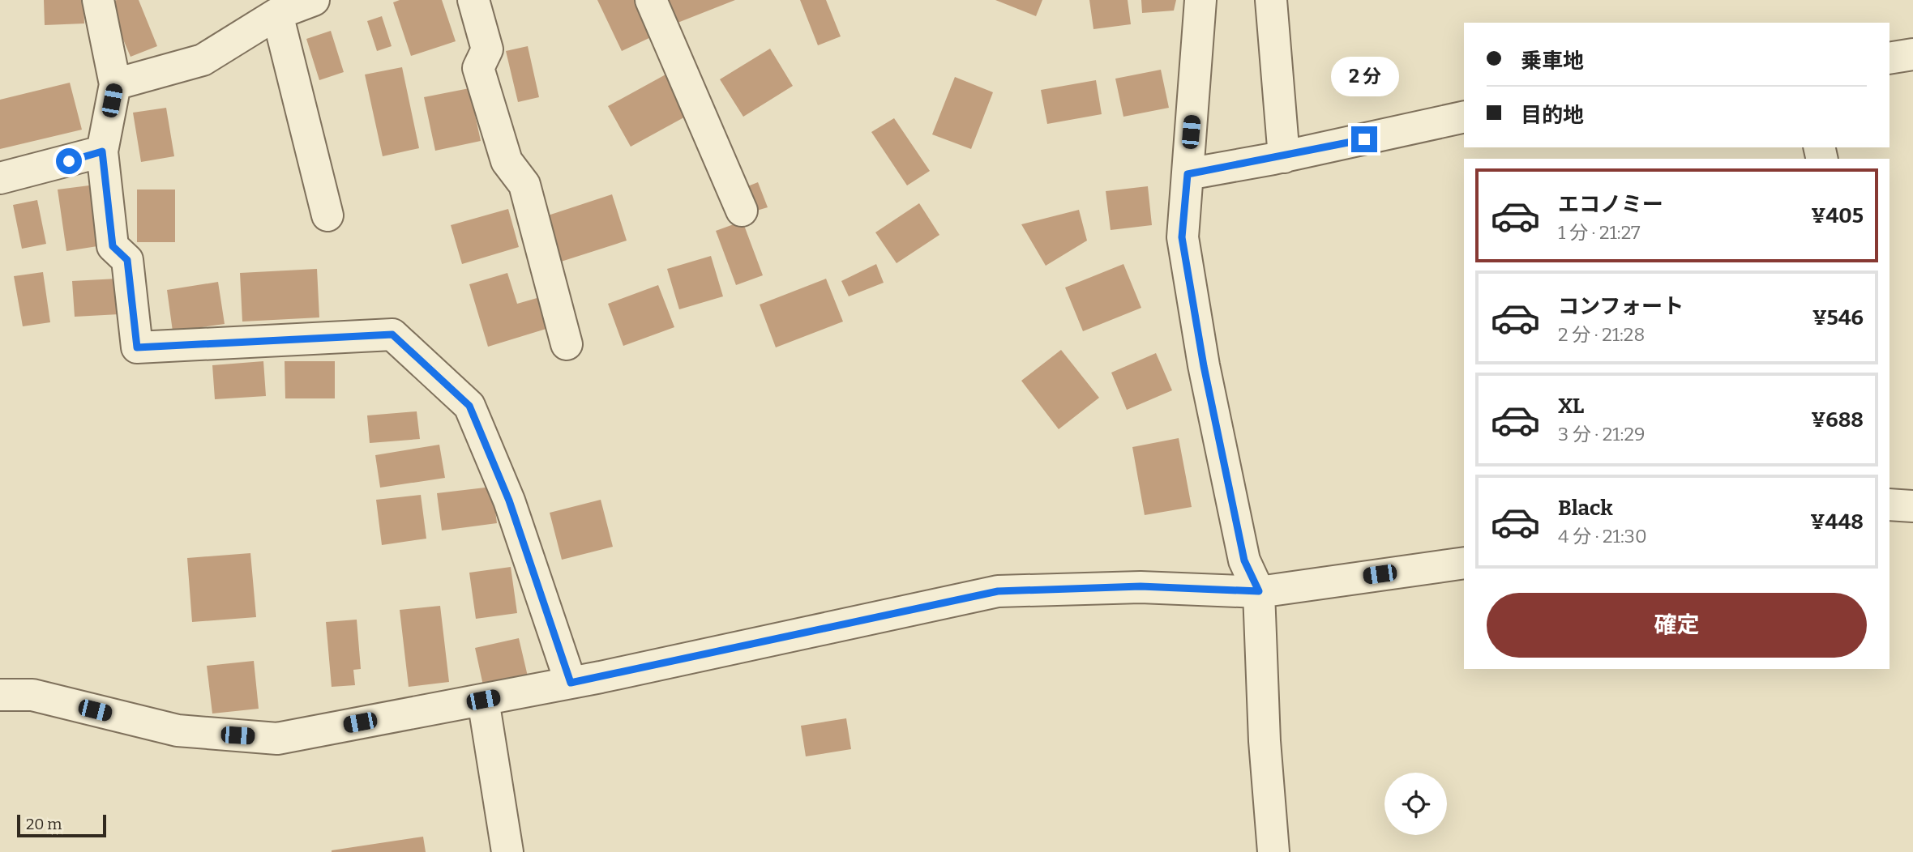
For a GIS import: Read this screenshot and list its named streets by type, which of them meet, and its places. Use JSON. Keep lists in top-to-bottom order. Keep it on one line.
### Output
{"scale_bar":"20 m","page":{"banner":["乗車地","目的地"],"bubble":"2 分","list":[{"name":"エコノミー","note":"1 分 · 21:27","value":"¥405"},{"name":"コンフォート","note":"2 分 · 21:28","value":"¥546"},{"name":"XL","note":"3 分 · 21:29","value":"¥688"},{"name":"Black","note":"4 分 · 21:30","value":"¥448"}],"buttons":"確定","scale":"20 m"}}
